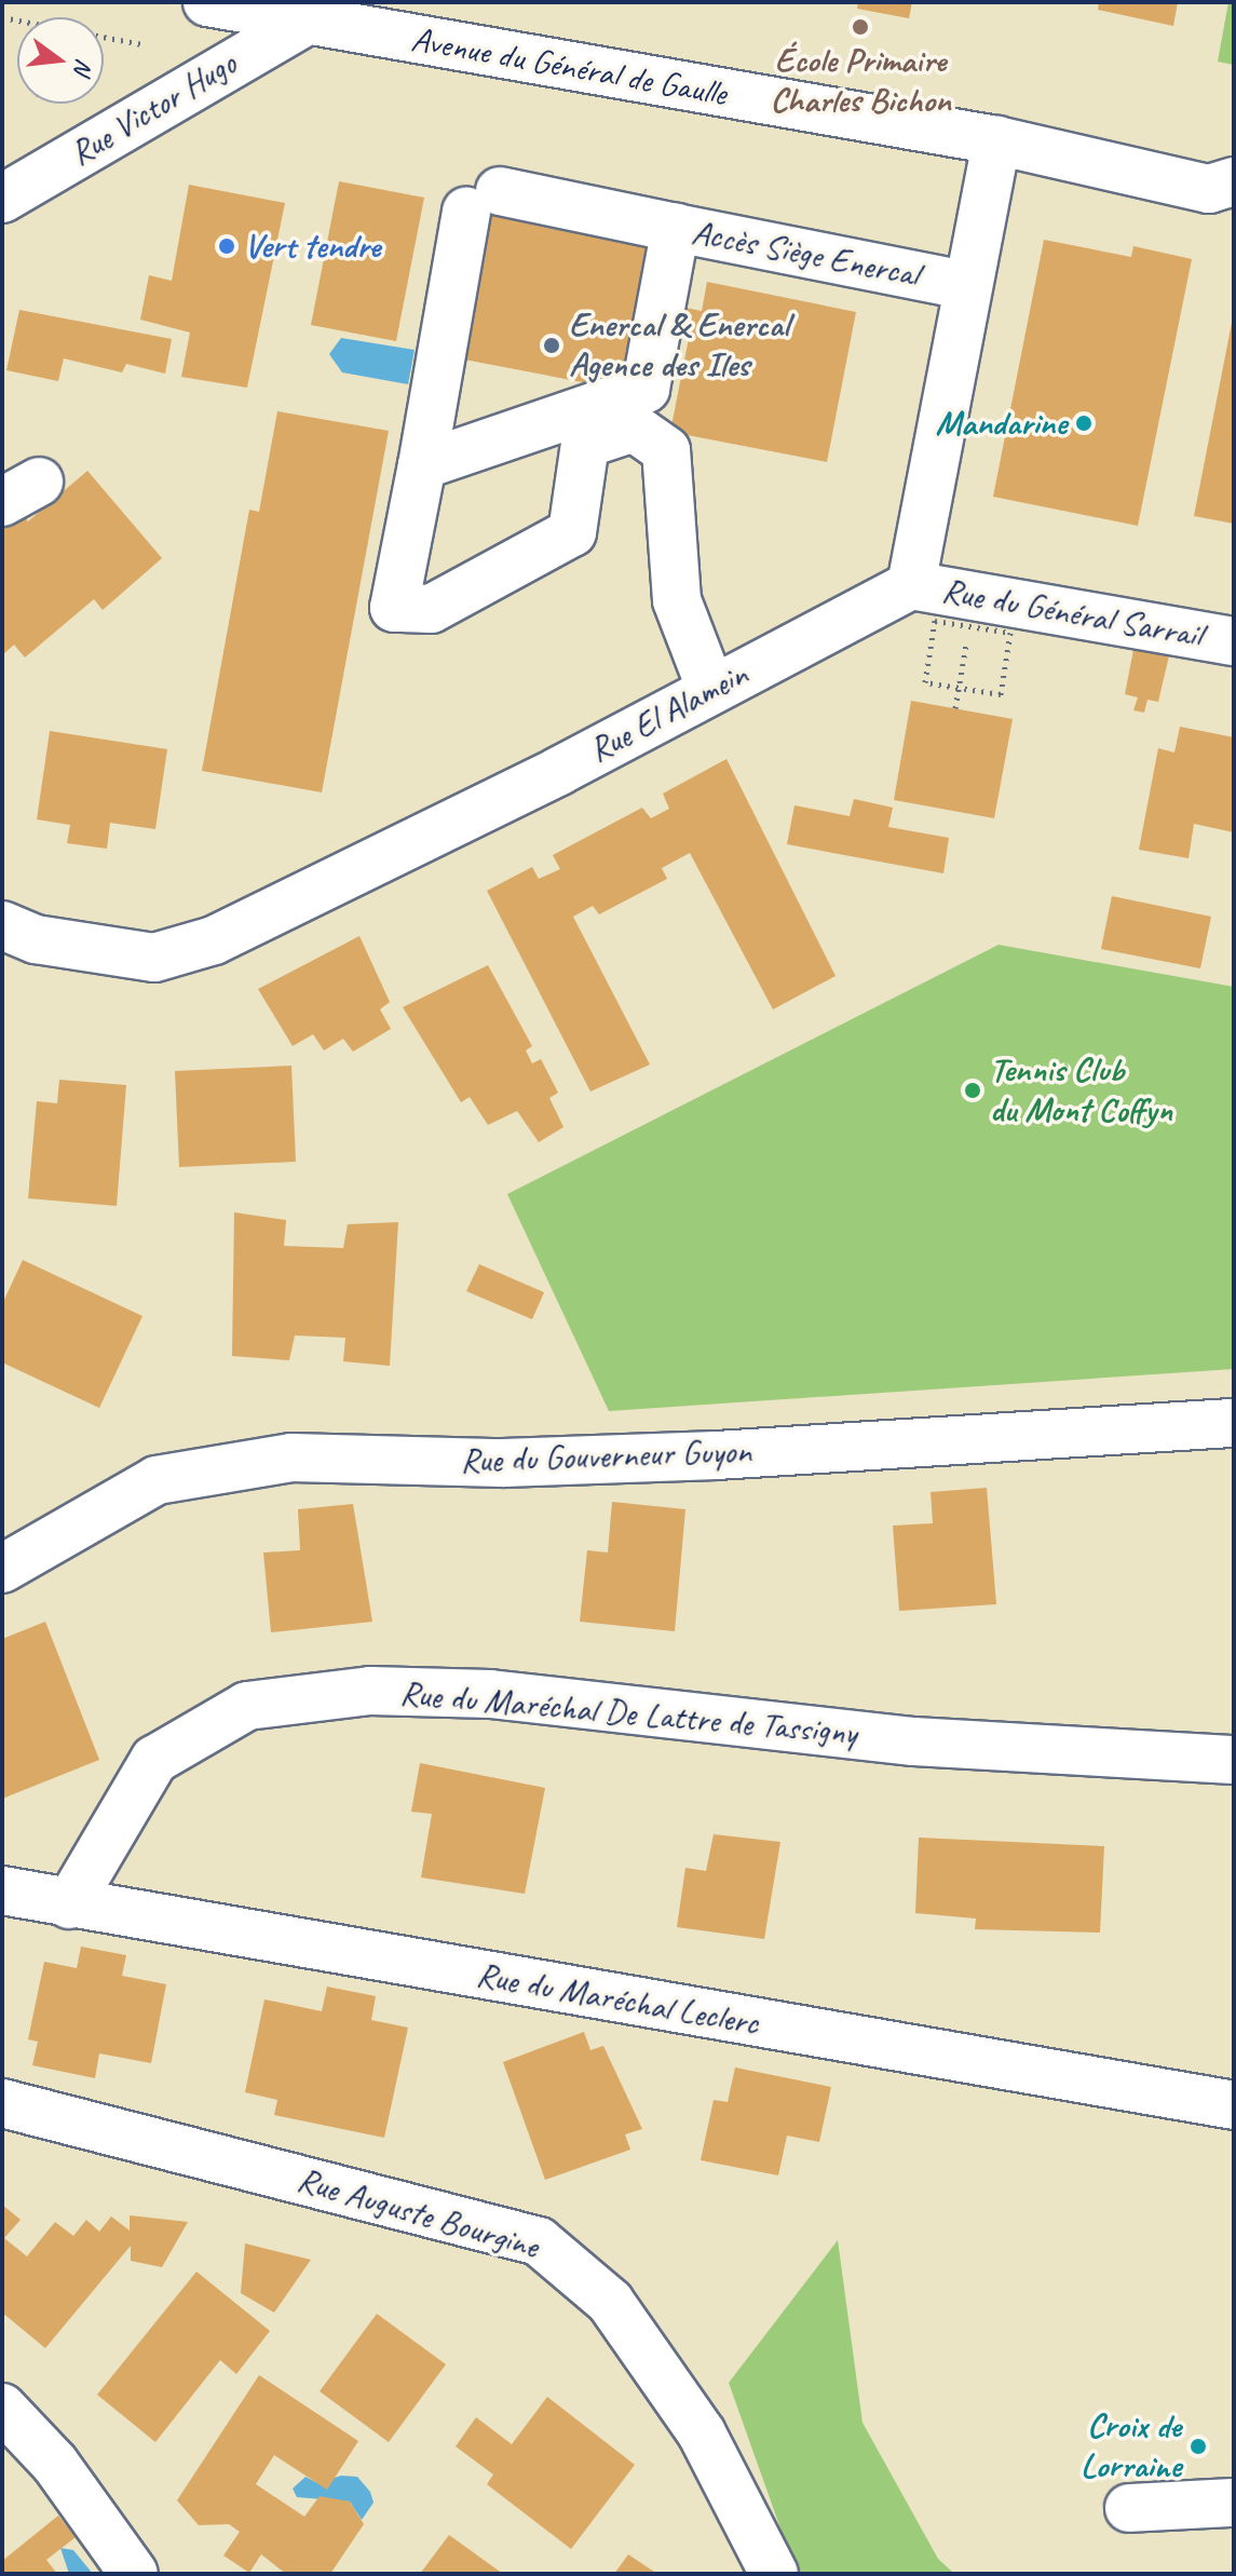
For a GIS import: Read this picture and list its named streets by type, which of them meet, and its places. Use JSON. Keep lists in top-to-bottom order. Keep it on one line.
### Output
{"streets":{"street":["Avenue du Général de Gaulle","Rue Victor Hugo","Accès Siège Enercal","Rue du Général Sarrail","Rue El Alamein","Rue du Gouverneur Guyon","Rue du Maréchal De Lattre de Tassigny","Rue du Maréchal Leclerc","Rue Auguste Bourgine"]},"crossings":[["Avenue du Général de Gaulle","Rue Victor Hugo"],["Rue du Général Sarrail","Rue El Alamein"],["Rue du Maréchal De Lattre de Tassigny","Rue du Maréchal Leclerc"]],"places":["École Primaire Charles Bichon","Vert tendre","Enercal & Enercal Agence des Iles","Mandarine","Tennis Club du Mont Coffyn","Croix de Lorraine"],"north":"right"}
